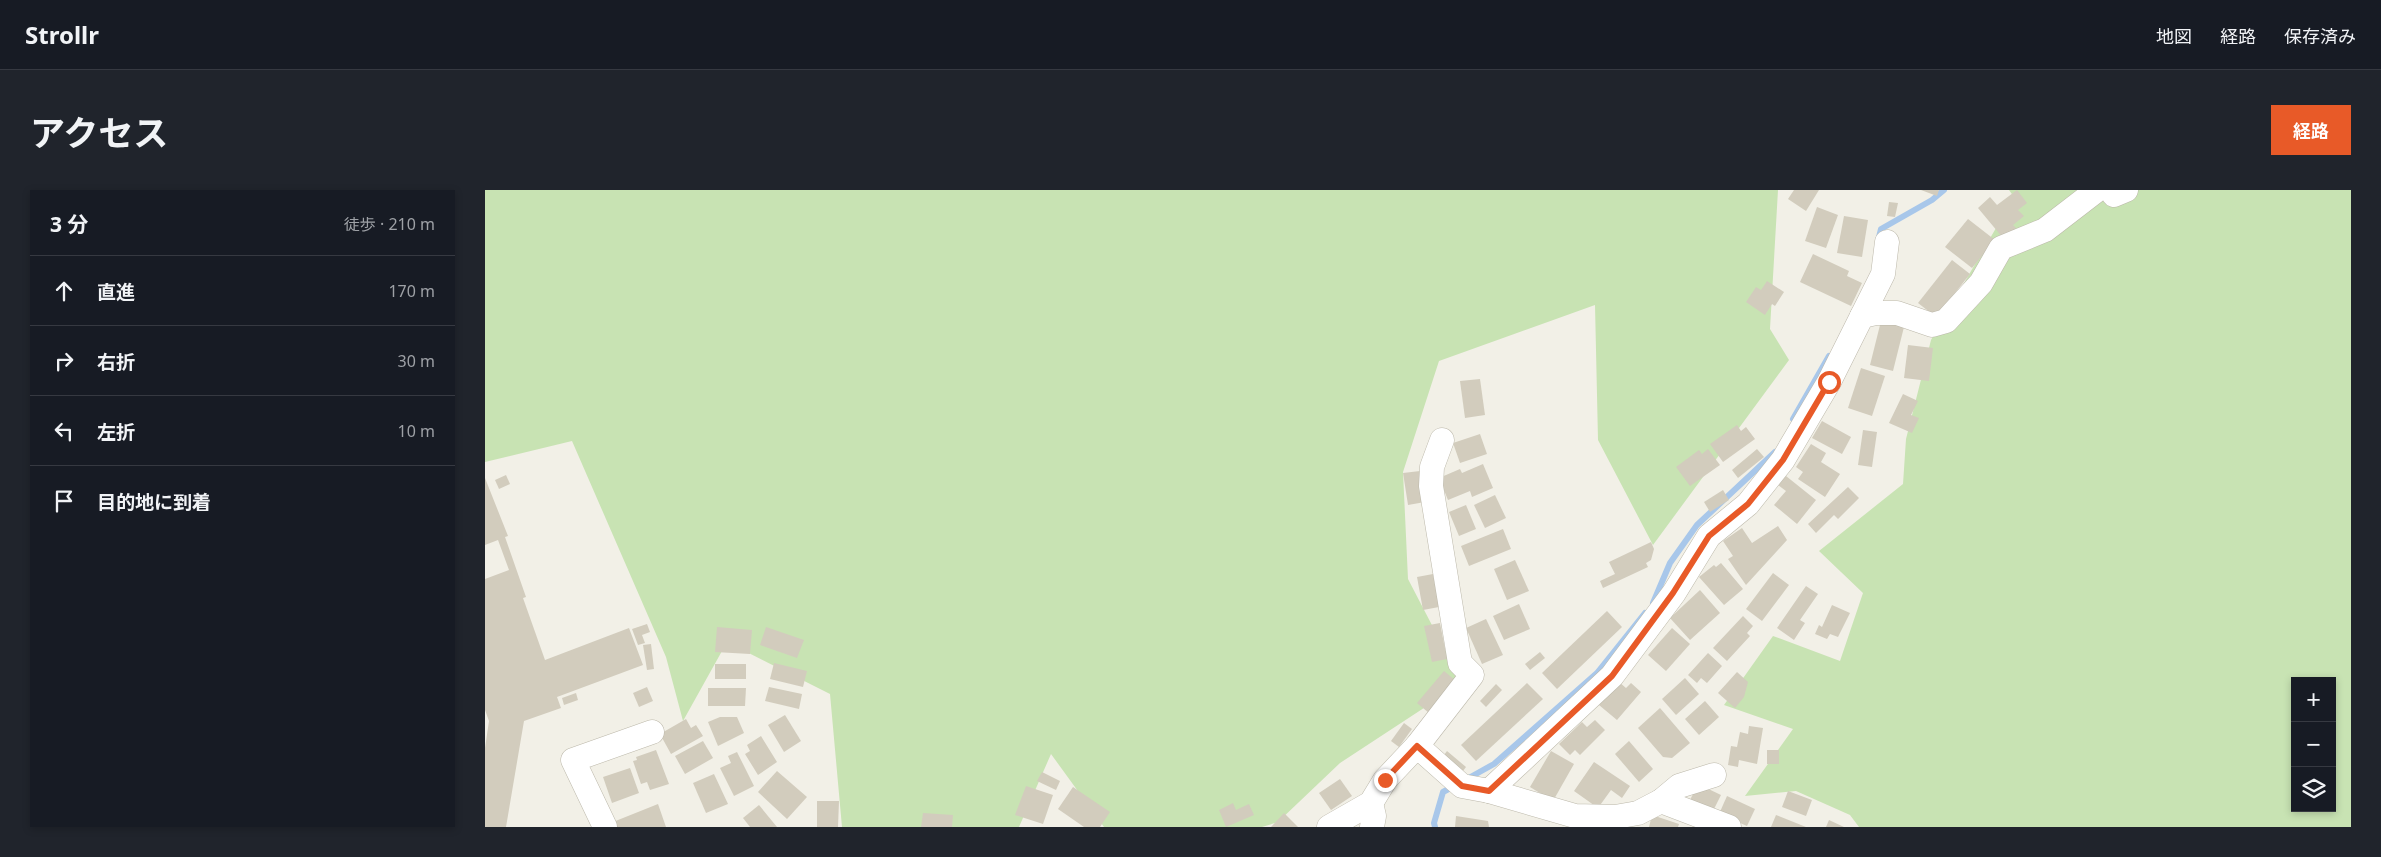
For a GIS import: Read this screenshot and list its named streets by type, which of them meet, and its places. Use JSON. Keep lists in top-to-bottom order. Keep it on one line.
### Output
{"page":{"header":"Strollr","nav":["地図","経路","保存済み"],"title":"アクセス","buttons":"経路","heading":["3 分","徒歩 · 210 m"],"list":[["直進","170 m"],["右折","30 m"],["左折","10 m"],"目的地に到着"],"map_buttons":["+","−"]}}
